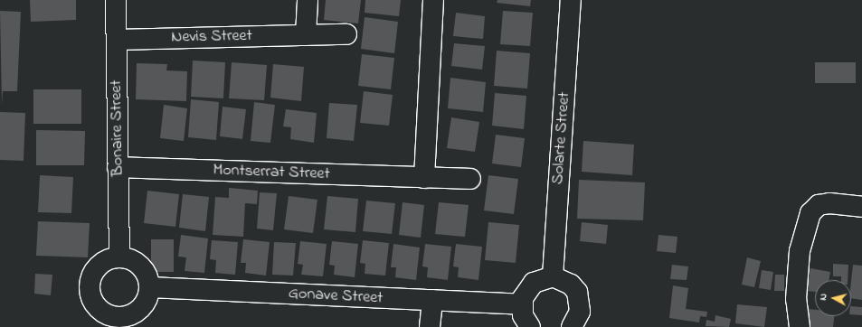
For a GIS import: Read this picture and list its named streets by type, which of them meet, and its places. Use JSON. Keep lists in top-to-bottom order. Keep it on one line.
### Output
{"streets":{"street":["Nevis Street","Bonaire Street","Solarte Street","Montserrat Street","Gonave Street"]},"crossings":[["Nevis Street","Bonaire Street"],["Bonaire Street","Montserrat Street"],["Bonaire Street","Gonave Street"]],"north":"left"}
